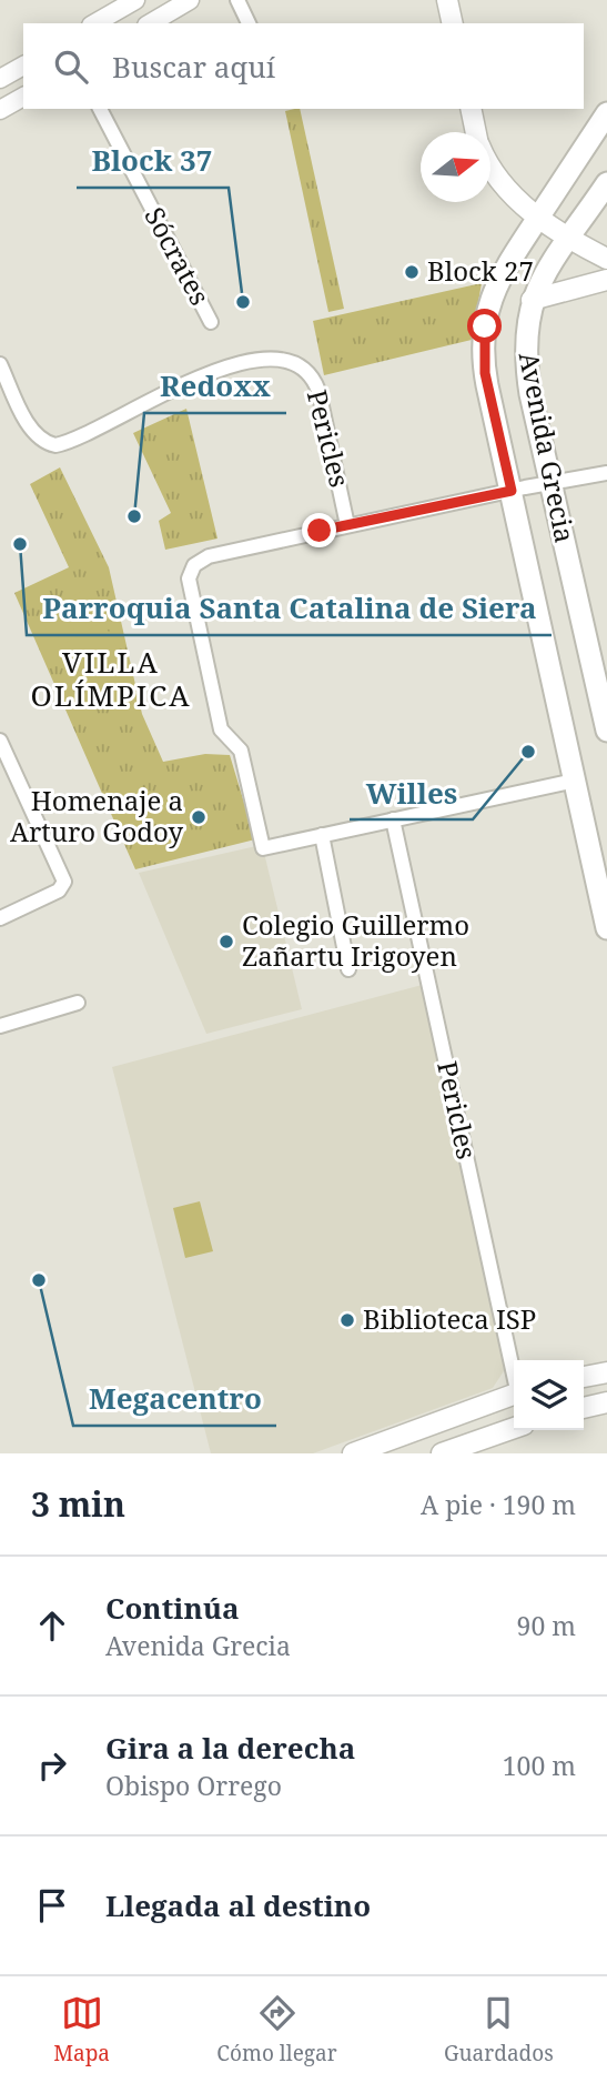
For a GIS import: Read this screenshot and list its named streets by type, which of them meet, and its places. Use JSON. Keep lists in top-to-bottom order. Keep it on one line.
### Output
{"streets":{"main road":["Avenida Grecia"],"street":["Sócrates","Pericles"]},"districts":["VILLA OLÍMPICA"],"places":["Block 27","Block 37","Redoxx","Parroquia Santa Catalina de Siera","Willes","Homenaje a Arturo Godoy","Colegio Guillermo Zañartu Irigoyen","Megacentro","Biblioteca ISP"],"north":"right","page":{"search":"Buscar aquí","heading":["3 min","A pie · 190 m"],"list":[["Continúa","Avenida Grecia","90 m"],["Gira a la derecha","Obispo Orrego","100 m"],"Llegada al destino"],"nav":["Mapa","Cómo llegar","Guardados"]}}
